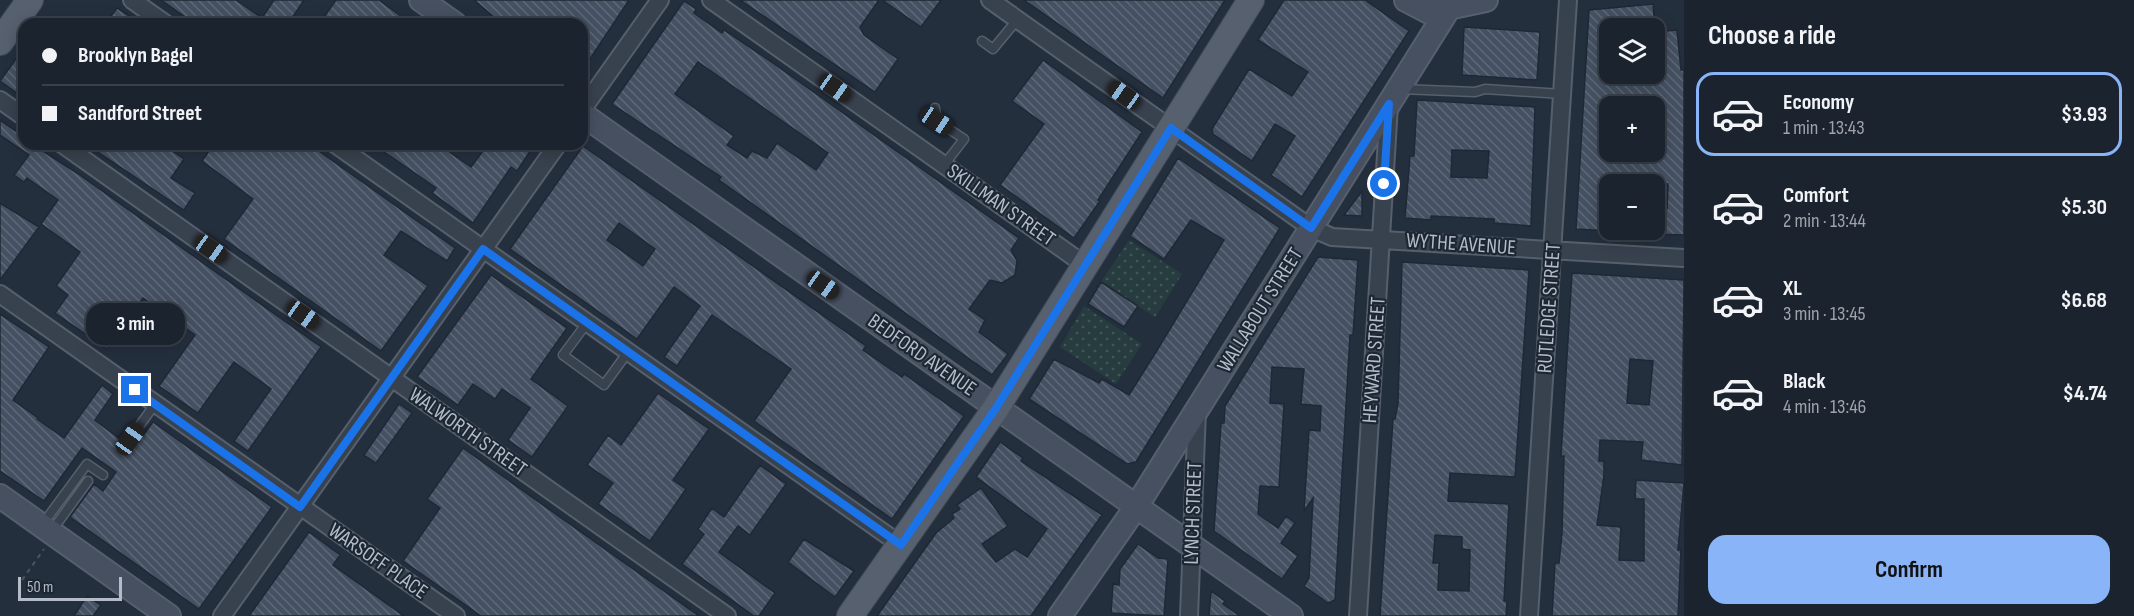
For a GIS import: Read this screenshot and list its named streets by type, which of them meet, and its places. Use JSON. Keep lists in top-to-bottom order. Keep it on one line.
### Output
{"streets":{"main road":["WALLABOUT STREET","BEDFORD AVENUE"],"street":["SKILLMAN STREET","WYTHE AVENUE","RUTLEDGE STREET","HEYWARD STREET","WALWORTH STREET","LYNCH STREET","WARSOFF PLACE"]},"crossings":[["WYTHE AVENUE","RUTLEDGE STREET"],["WYTHE AVENUE","WALLABOUT STREET"],["WYTHE AVENUE","HEYWARD STREET"],["WALLABOUT STREET","BEDFORD AVENUE"],["WALLABOUT STREET","HEYWARD STREET"],["WALLABOUT STREET","LYNCH STREET"],["BEDFORD AVENUE","LYNCH STREET"]],"scale_bar":"50 m","page":{"heading":"Choose a ride","map_buttons":["+","−"],"banner":["Brooklyn Bagel","Sandford Street"],"list":[{"name":"Economy","note":"1 min · 13:43","value":"$3.93"},{"name":"Comfort","note":"2 min · 13:44","value":"$5.30"},{"name":"XL","note":"3 min · 13:45","value":"$6.68"},{"name":"Black","note":"4 min · 13:46","value":"$4.74"}],"bubble":"3 min","buttons":"Confirm","scale":"50 m"}}
